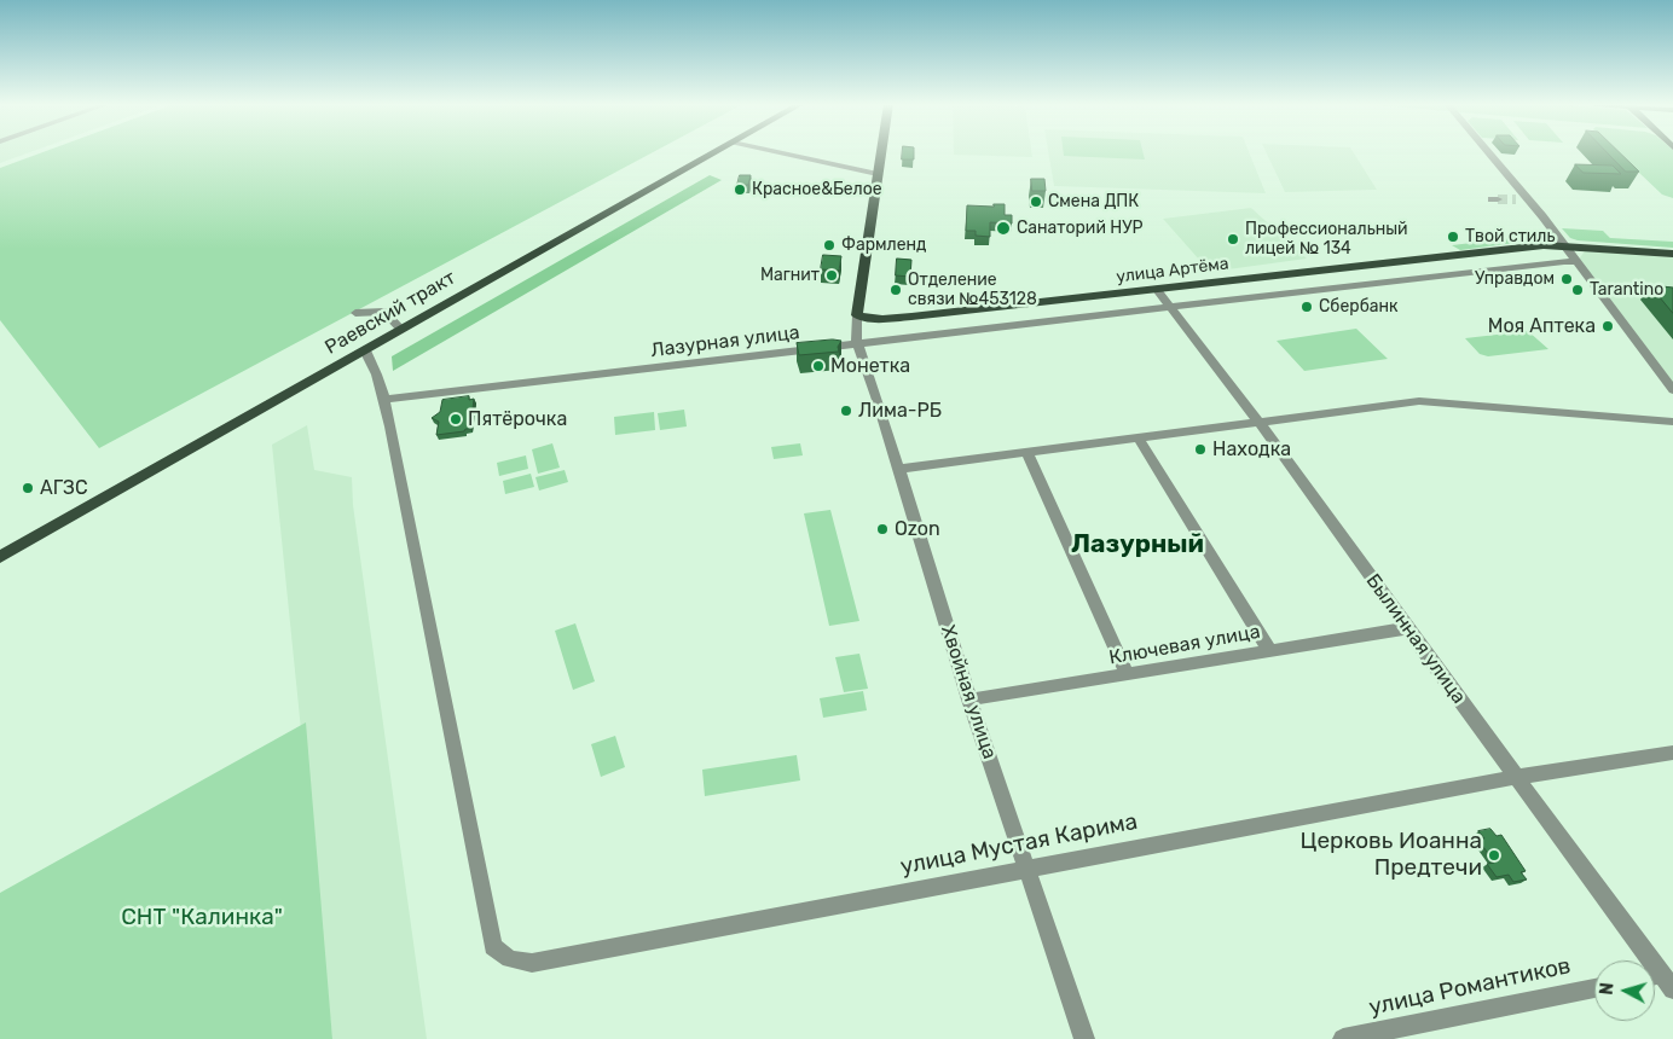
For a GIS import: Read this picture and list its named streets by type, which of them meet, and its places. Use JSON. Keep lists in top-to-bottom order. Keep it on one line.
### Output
{"streets":{"main road":["улица Артёма","Раевский тракт"],"street":["Лазурная улица","Былинная улица","Ключевая улица","Хвойная улица","улица Мустая Карима","улица Романтиков"]},"crossings":[["улица Артёма","Былинная улица"],["улица Артёма","Хвойная улица"],["Лазурная улица","Былинная улица"],["Лазурная улица","Хвойная улица"],["Лазурная улица","улица Мустая Карима"],["Былинная улица","Ключевая улица"],["Былинная улица","улица Мустая Карима"],["Ключевая улица","Хвойная улица"],["Хвойная улица","улица Мустая Карима"]],"districts":["Лазурный"],"parks":["СНТ \"Калинка\""],"places":["Красное&Белое","Смена ДПК","Санаторий НУР","Твой стиль","Профессиональный лицей № 134","Фармленд","Магнит","Управдом","Отделение связи №453128","Tarantino","Сбербанк","Моя Аптека","Монетка","Лима-РБ","Пятёрочка","Находка","АГЗС","Ozon","Церковь Иоанна Предтечи"],"north":"left"}
